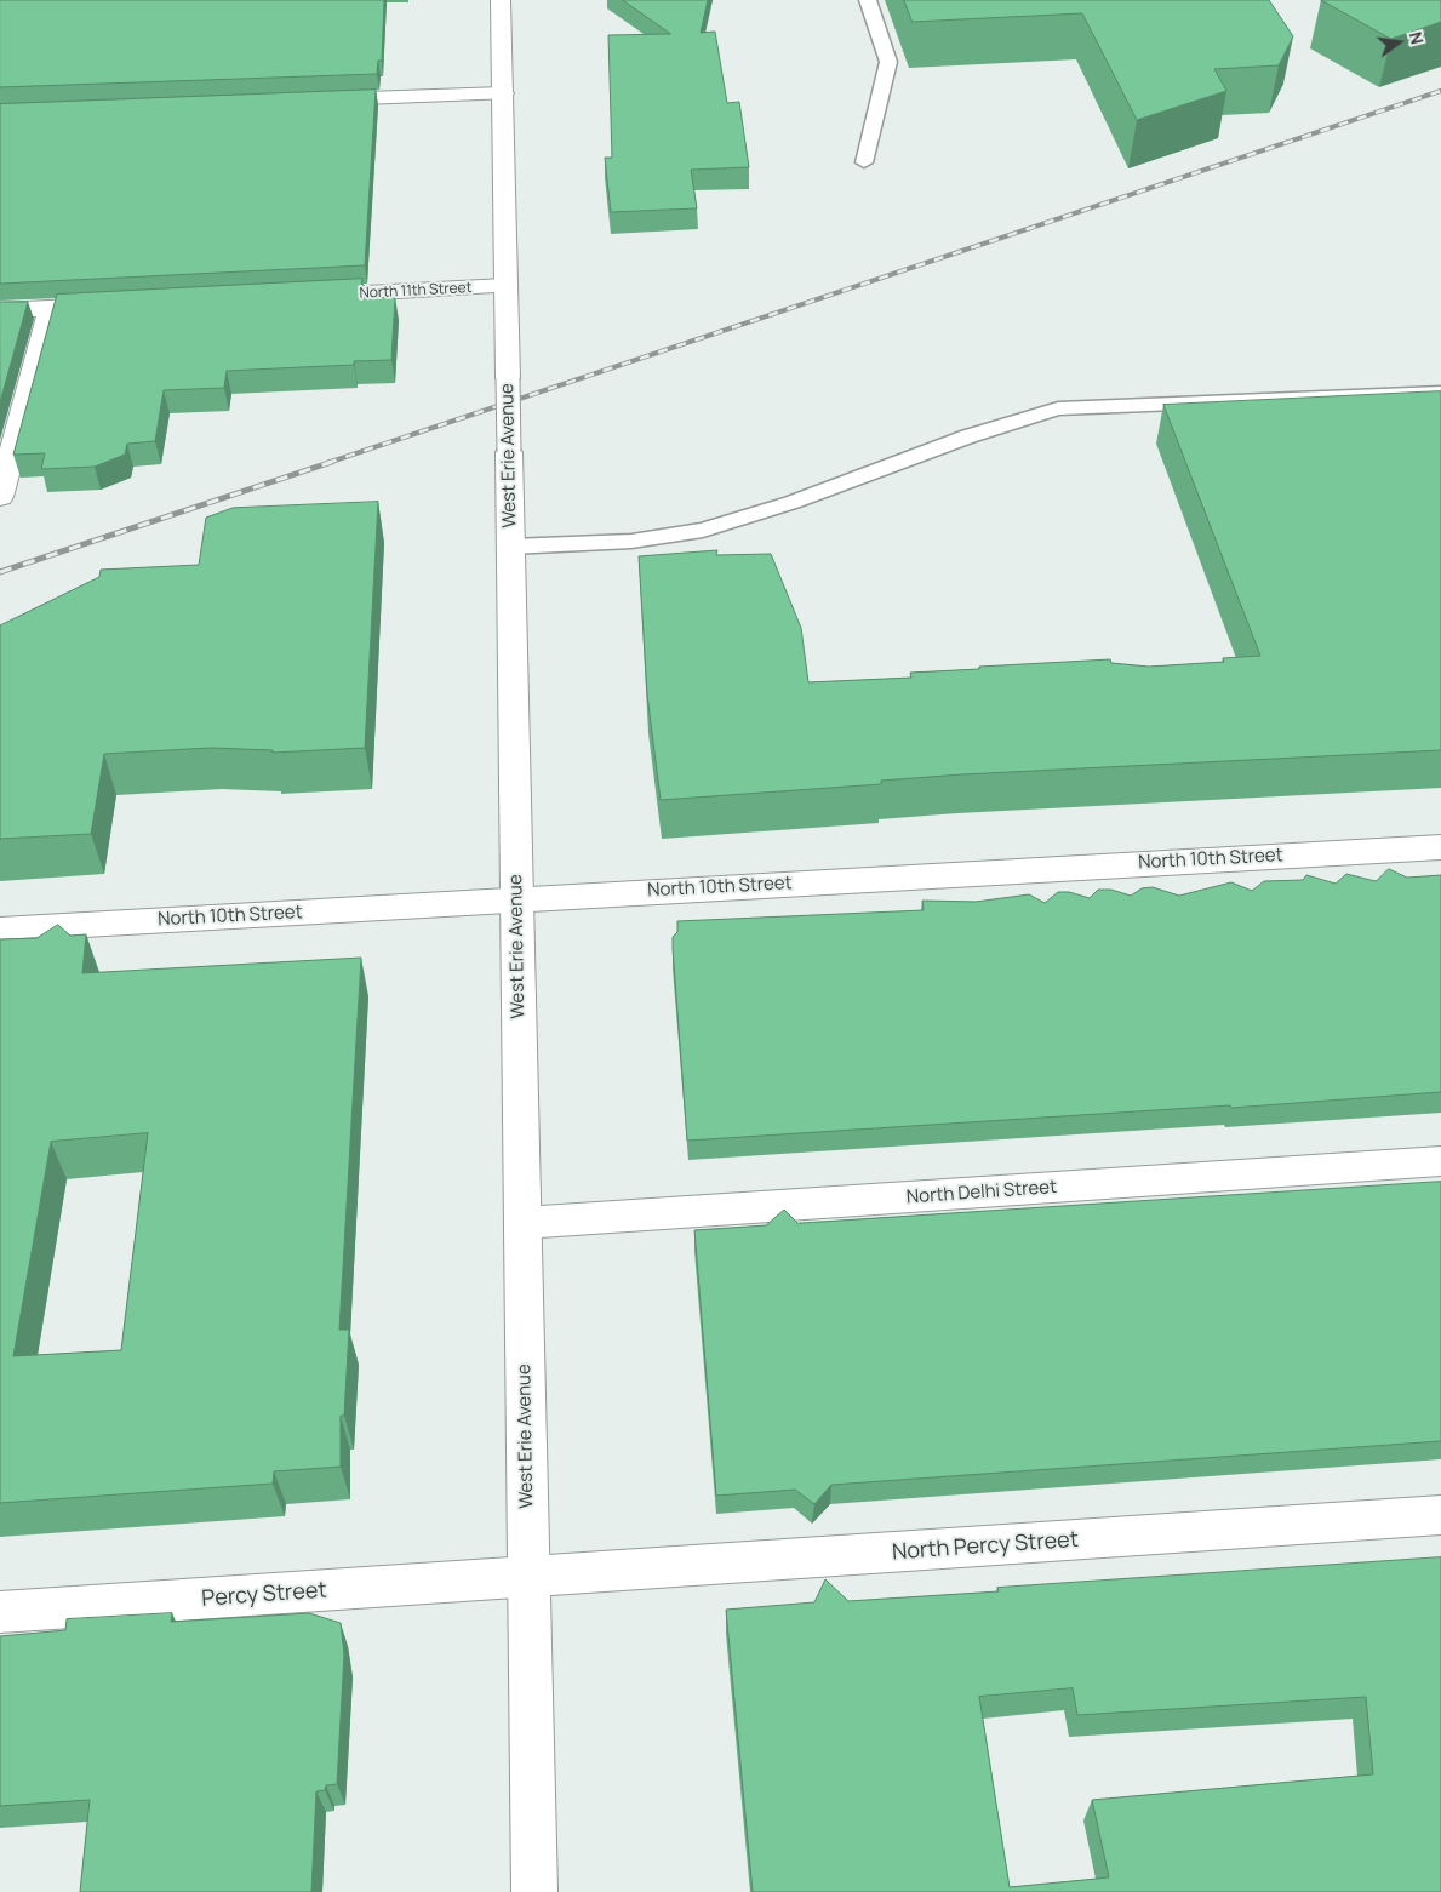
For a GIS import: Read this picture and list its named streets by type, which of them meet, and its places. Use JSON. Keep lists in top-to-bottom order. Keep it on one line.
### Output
{"streets":{"street":["North 11th Street","West Erie Avenue","North 10th Street","North Delhi Street","North Percy Street","Percy Street"]},"crossings":[["North 11th Street","West Erie Avenue"],["West Erie Avenue","North 10th Street"],["West Erie Avenue","North Delhi Street"],["West Erie Avenue","North Percy Street"],["West Erie Avenue","Percy Street"],["North Percy Street","Percy Street"]],"north":"right"}
